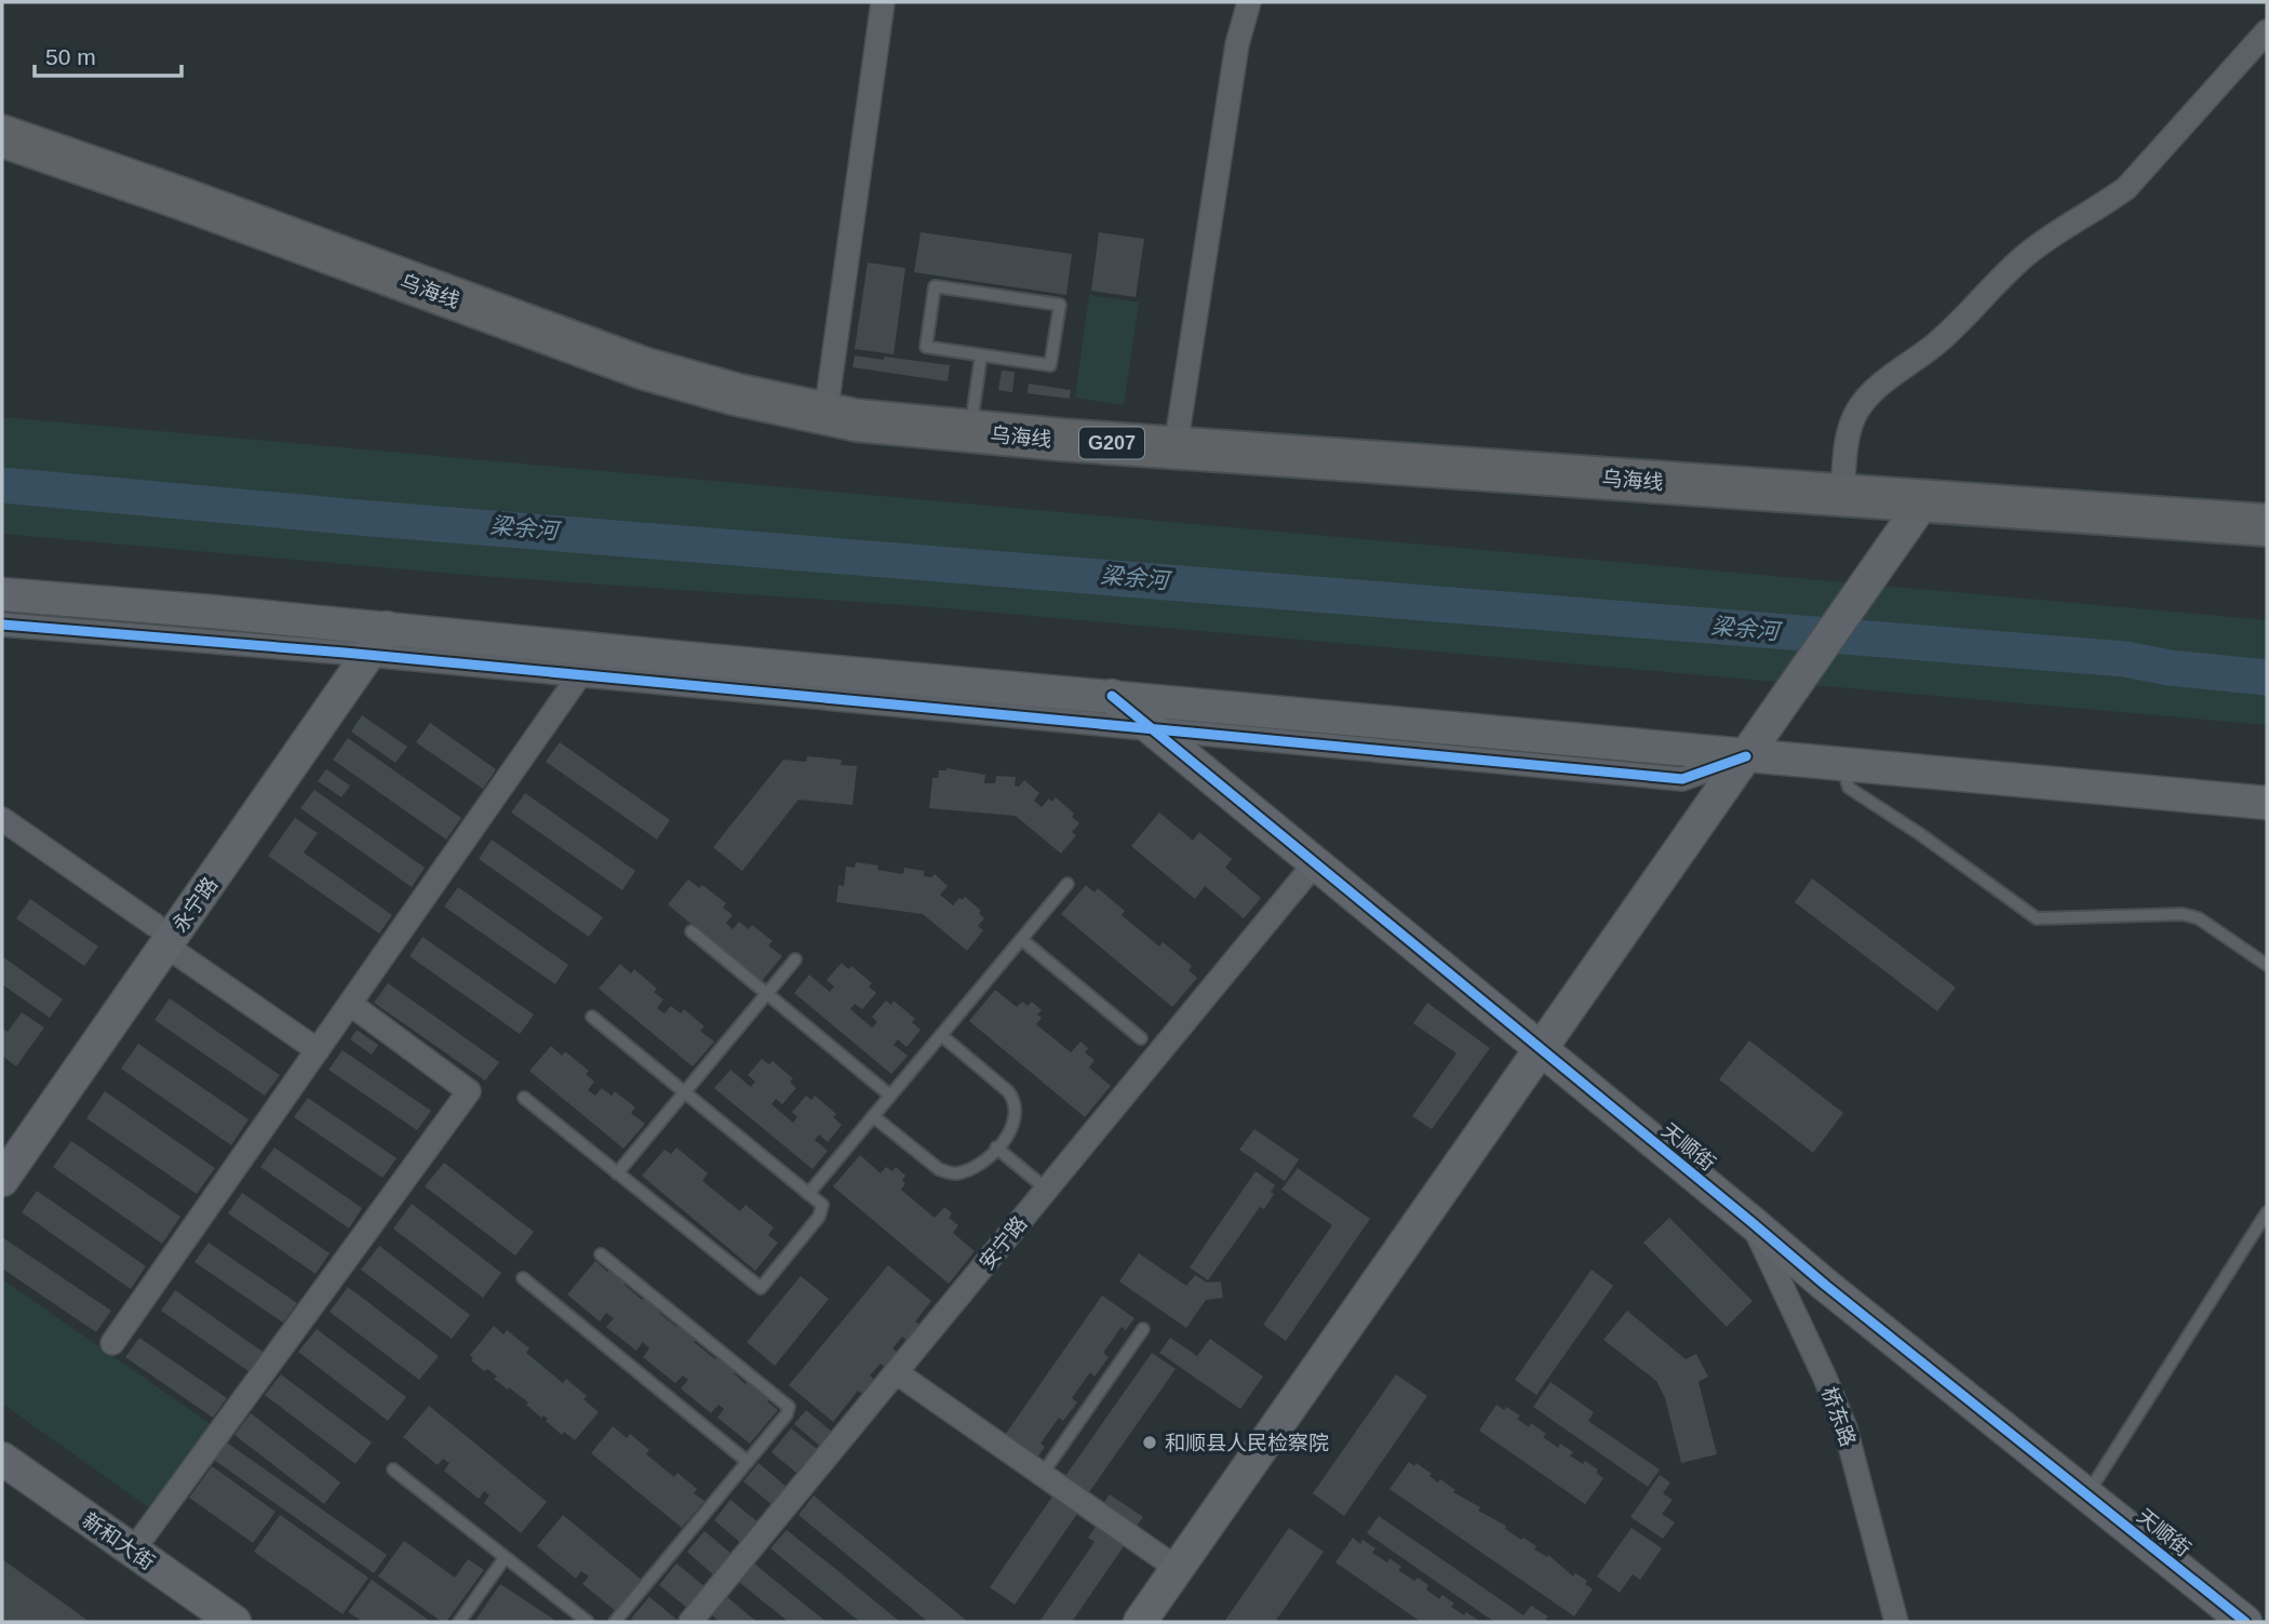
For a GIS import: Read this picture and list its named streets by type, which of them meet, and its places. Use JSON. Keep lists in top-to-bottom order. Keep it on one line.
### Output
{"streets":{"highway":["乌海线","G207"],"main road":["永宁路","天顺街","新和大街"],"street":["安宁路","桥东路"]},"crossings":[["天顺街","安宁路"],["天顺街","桥东路"]],"water":["梁余河"],"places":["和顺县人民检察院"],"scale_bar":"50 m"}
